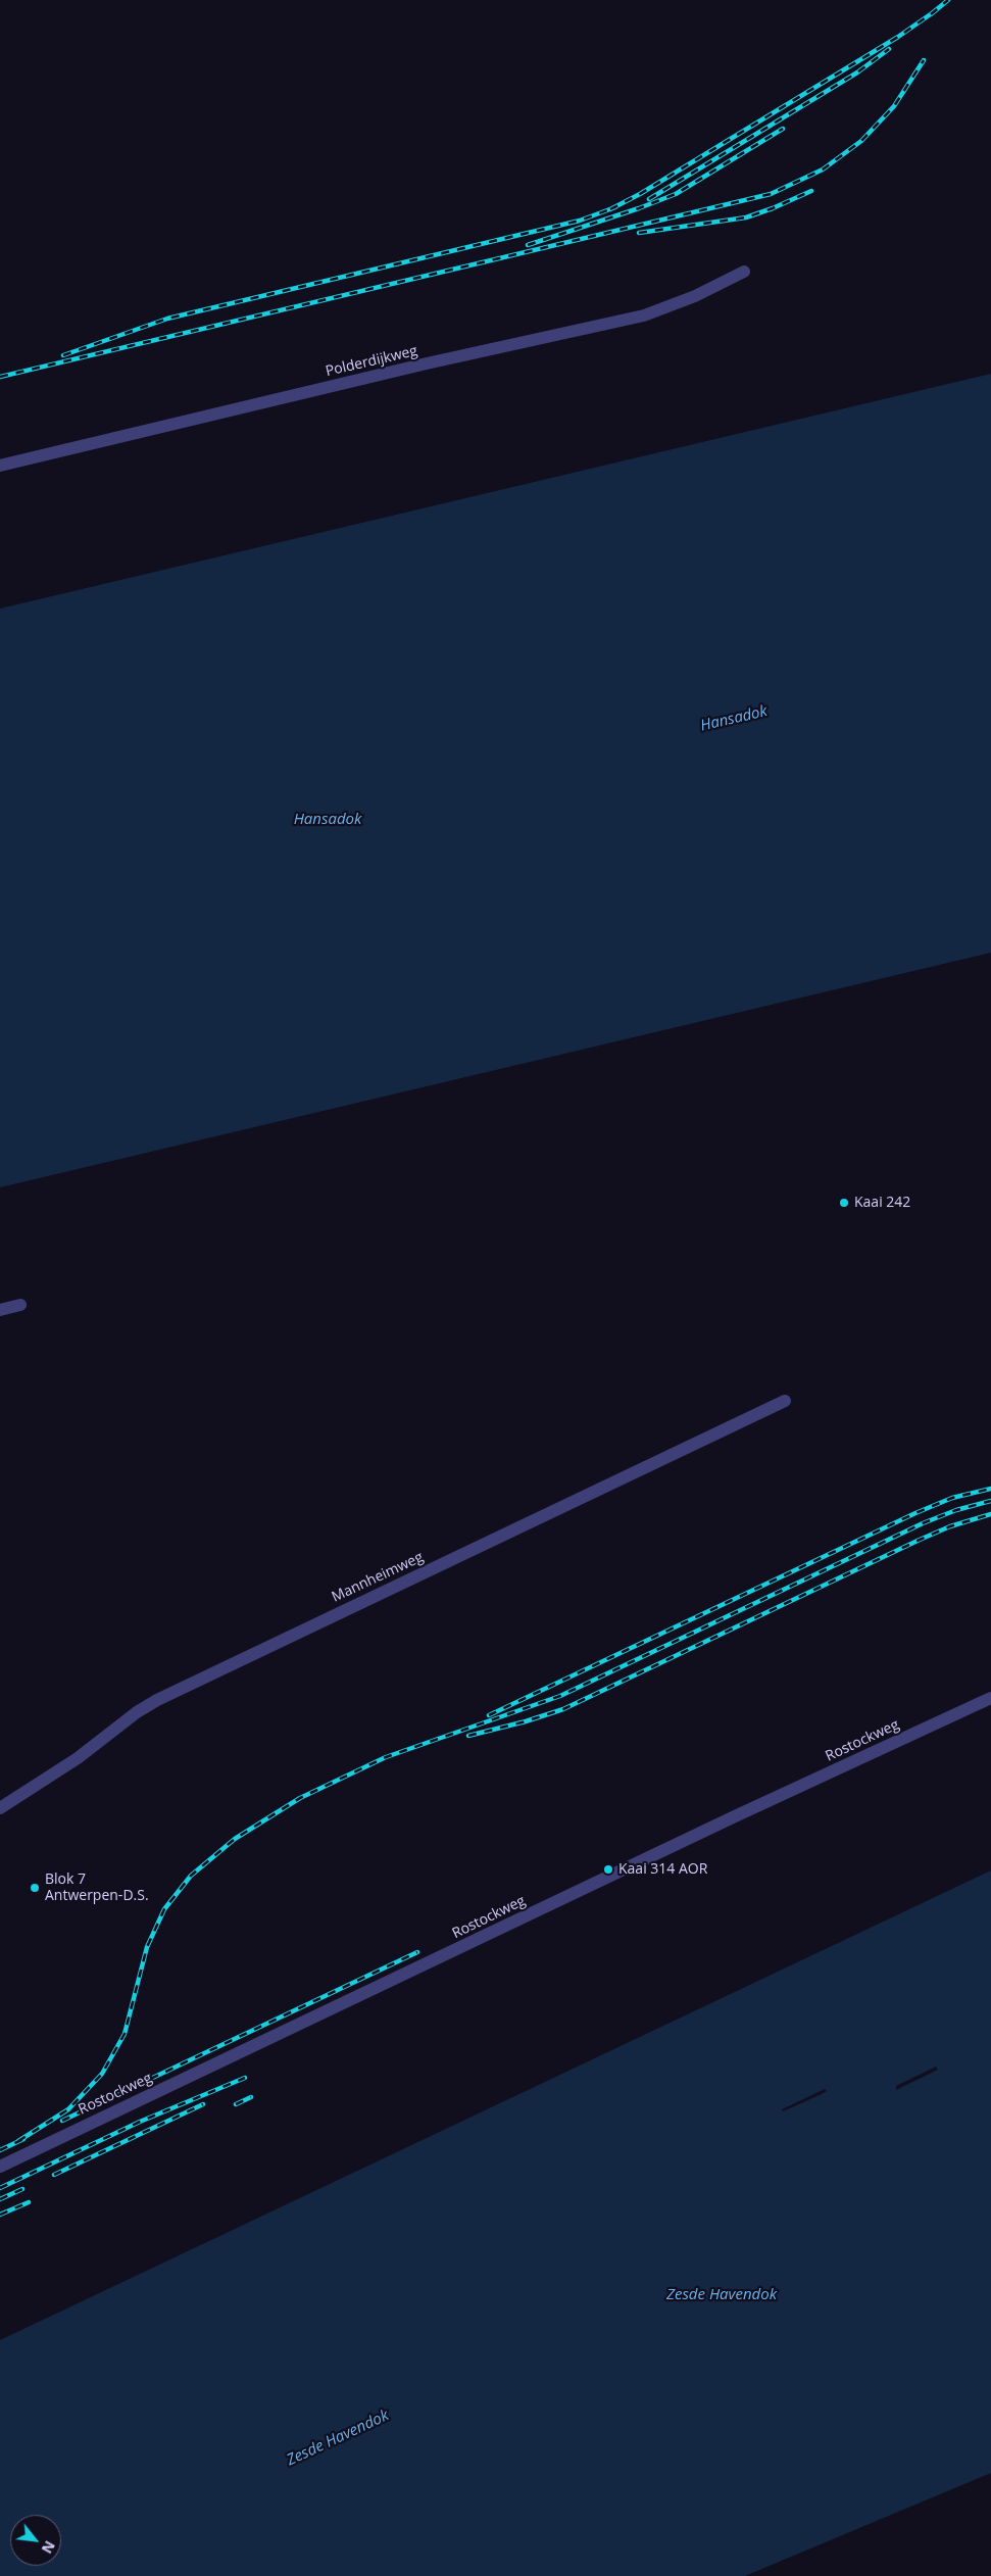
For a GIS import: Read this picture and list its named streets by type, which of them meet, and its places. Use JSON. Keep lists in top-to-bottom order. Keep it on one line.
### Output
{"streets":{"street":["Polderdijkweg","Mannheimweg","Rostockweg"]},"water":["Hansadok","Zesde Havendok"],"places":["Kaai 242","Kaai 314 AOR","Blok 7 Antwerpen-D.S."],"north":"bottom right"}
